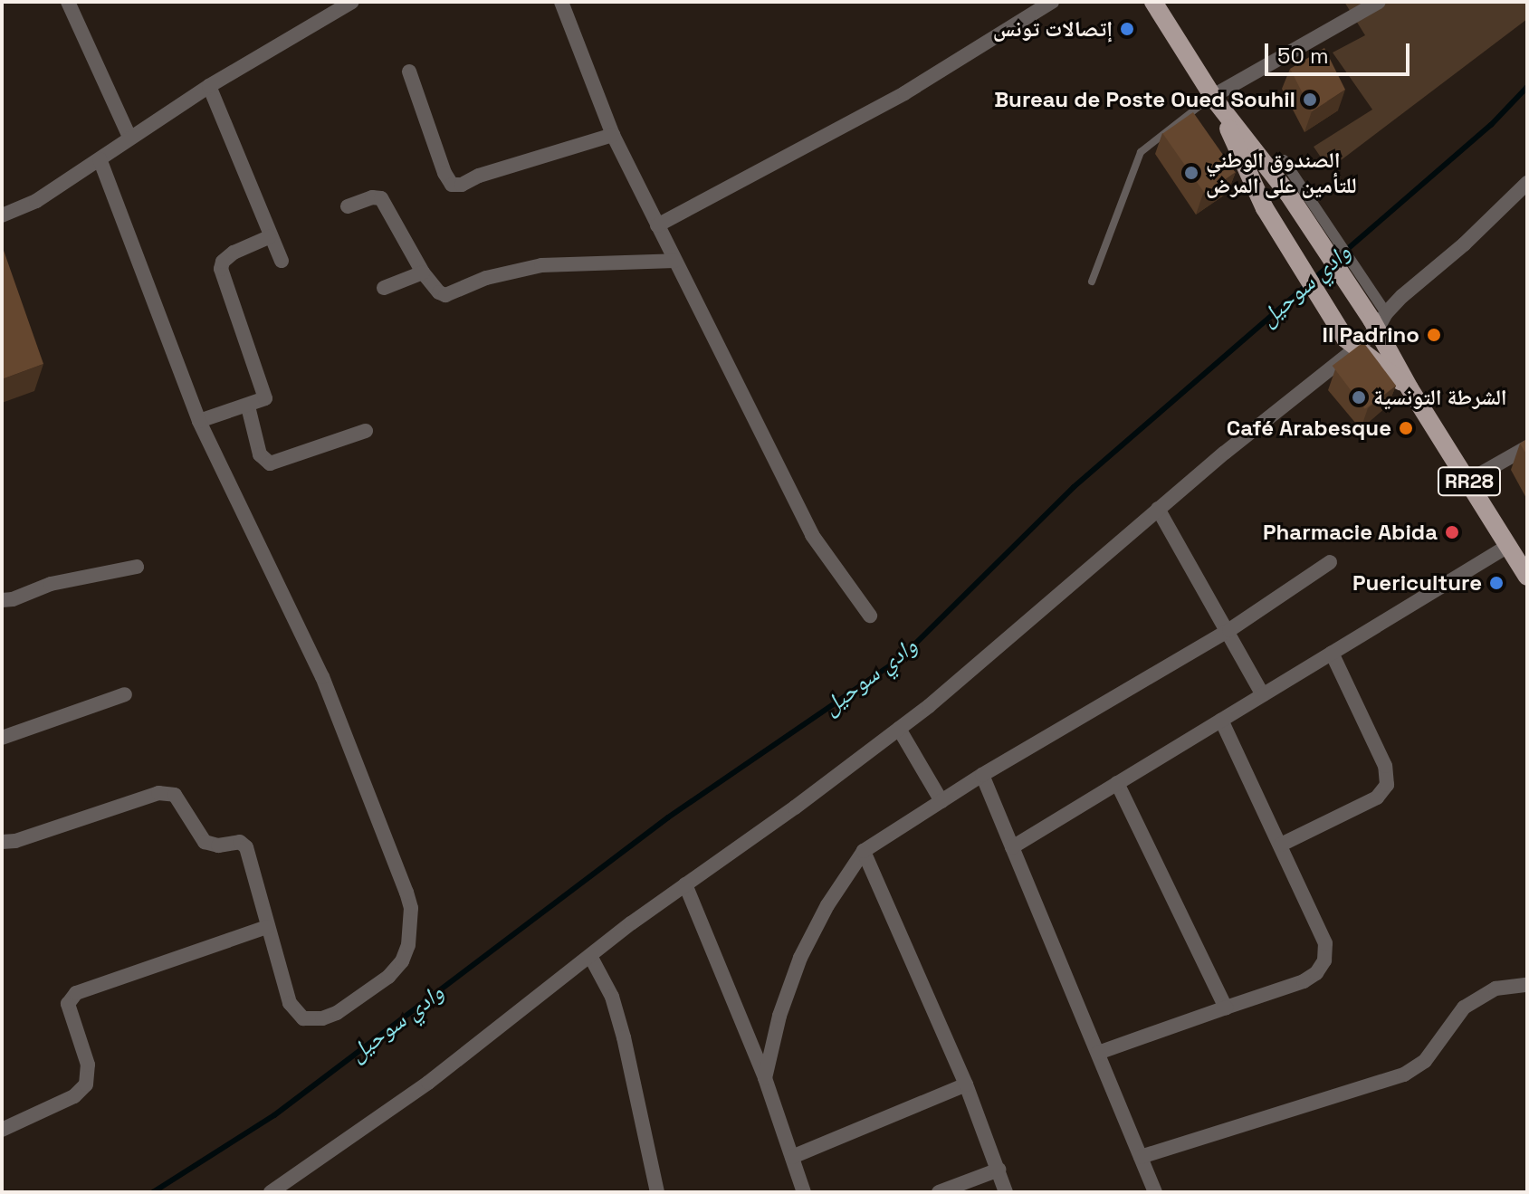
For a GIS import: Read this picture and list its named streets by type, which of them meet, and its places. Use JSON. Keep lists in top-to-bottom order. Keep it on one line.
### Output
{"streets":{"main road":["RR28"]},"water":["وادي سوحيل"],"places":["إتصالات تونس","Bureau de Poste Oued Souhil","الصندوق الوطني للتأمين على المرض","Il Padrino","الشرطة التونسية","Café Arabesque","Pharmacie Abida","Puericulture"],"scale_bar":"50 m"}
